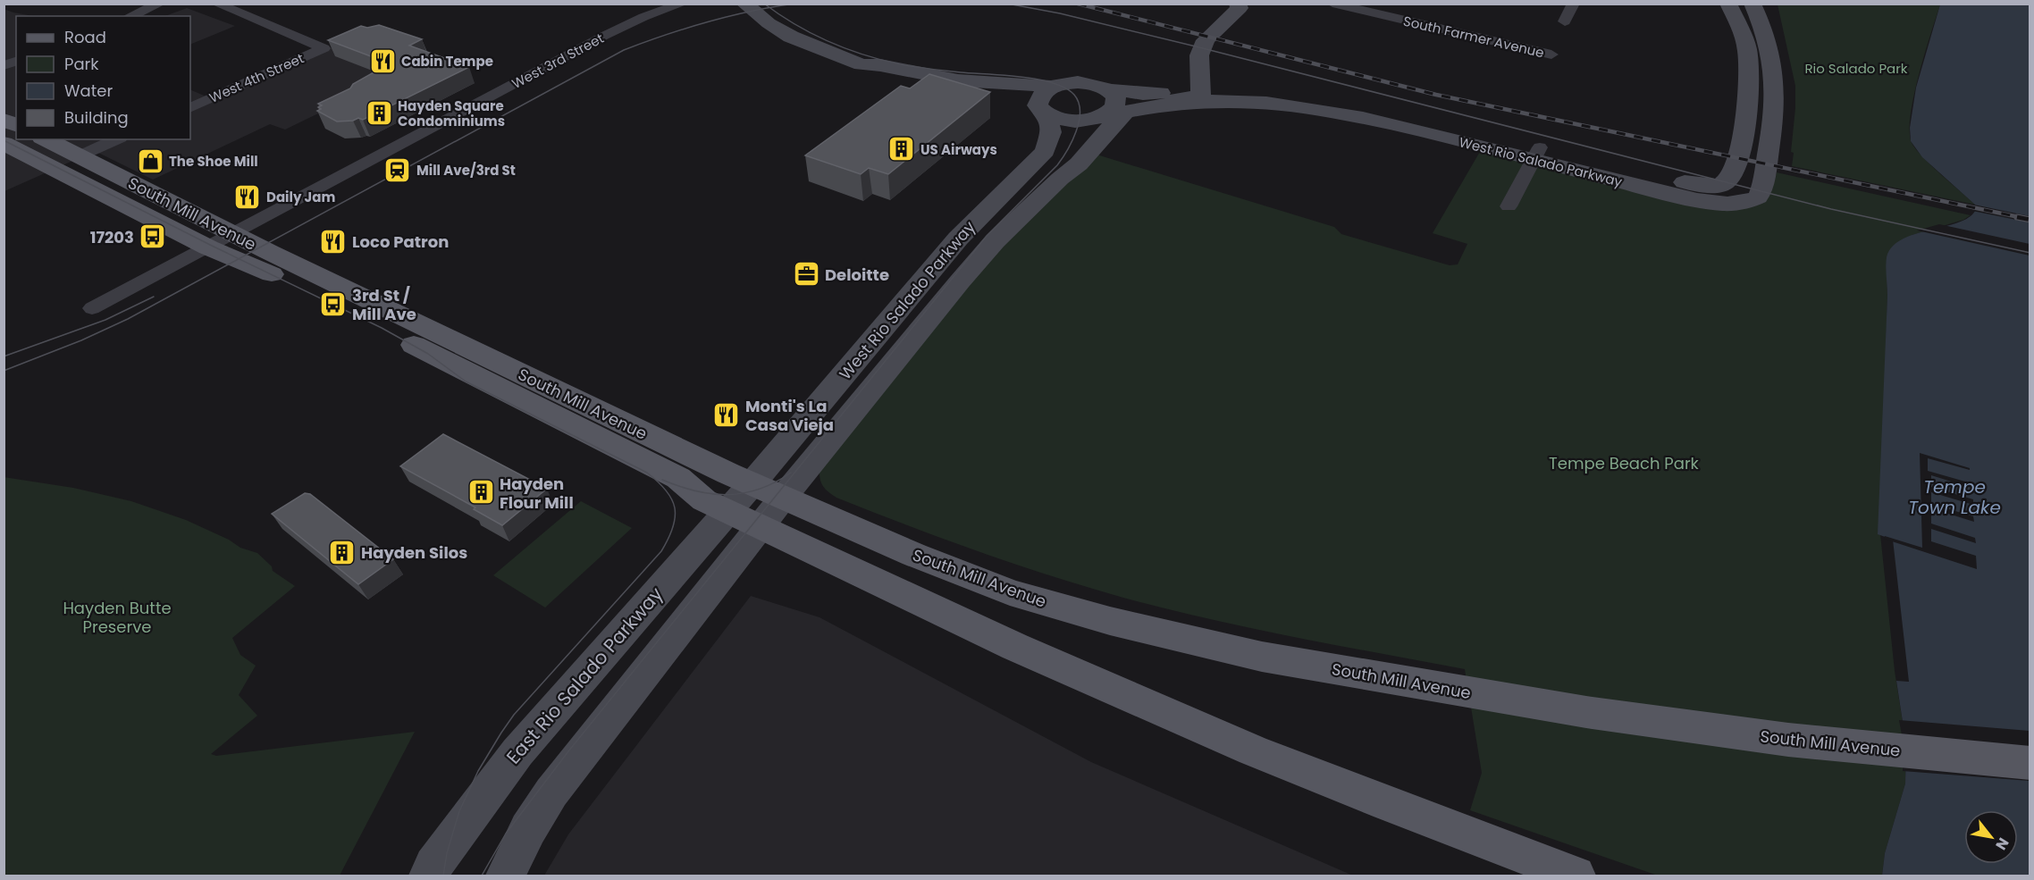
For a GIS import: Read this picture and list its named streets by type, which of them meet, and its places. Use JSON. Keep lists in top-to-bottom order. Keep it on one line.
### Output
{"streets":{"main road":["West Rio Salado Parkway","South Mill Avenue","East Rio Salado Parkway"],"street":["South Farmer Avenue","West 3rd Street","West 4th Street"]},"crossings":[["West 3rd Street","South Mill Avenue"],["West Rio Salado Parkway","South Mill Avenue"],["West Rio Salado Parkway","East Rio Salado Parkway"],["South Mill Avenue","East Rio Salado Parkway"]],"water":["Tempe Town Lake"],"parks":["Rio Salado Park","Tempe Beach Park","Hayden Butte Preserve"],"places":{"restaurant":["Cabin Tempe","Daily Jam","Loco Patron","Monti's La Casa Vieja"],"building":["Hayden Square Condominiums","US Airways","Hayden Flour Mill","Hayden Silos"],"shop":["The Shoe Mill"],"station":["Mill Ave/3rd St"],"bus stop":["17203","3rd St / Mill Ave"],"office":["Deloitte"]},"legend":["Road","Park","Water","Building"],"north":"bottom right"}
